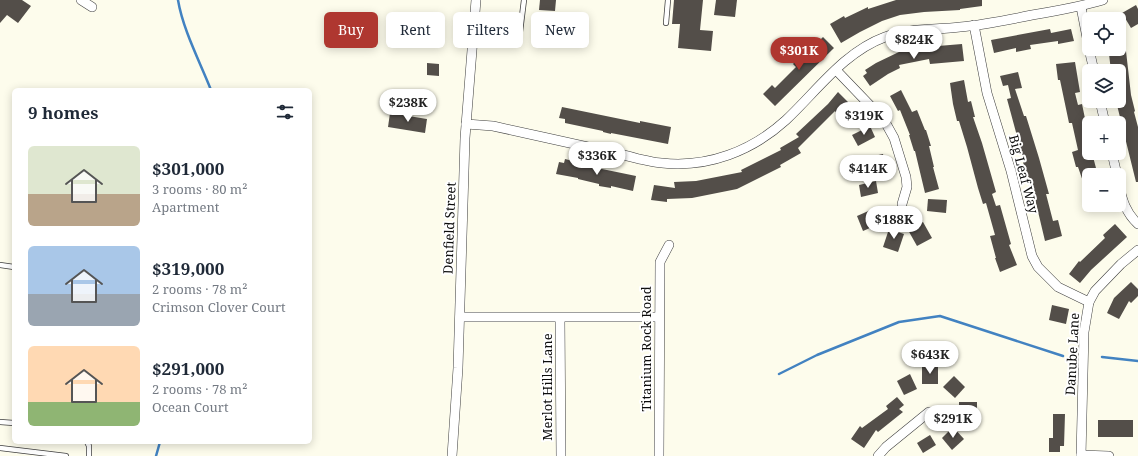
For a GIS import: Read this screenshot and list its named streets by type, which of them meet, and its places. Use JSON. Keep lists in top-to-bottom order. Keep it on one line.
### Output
{"streets":{"street":["Big Leaf Way","Denfield Street","Titanium Rock Road","Danube Lane","Merlot Hills Lane"]},"crossings":[["Big Leaf Way","Danube Lane"]],"page":{"map_buttons":["+","−"],"chip":["Buy","Rent","Filters","New"],"price":["$824K","$301K","$238K","$319K","$336K","$414K","$188K","$643K","$291K"],"heading":"9 homes","list":[{"name":"$301,000","note":"3 rooms · 80 m² · Apartment"},{"name":"$319,000","note":"2 rooms · 78 m² · Crimson Clover Court"},{"name":"$291,000","note":"2 rooms · 78 m² · Ocean Court"}]}}
